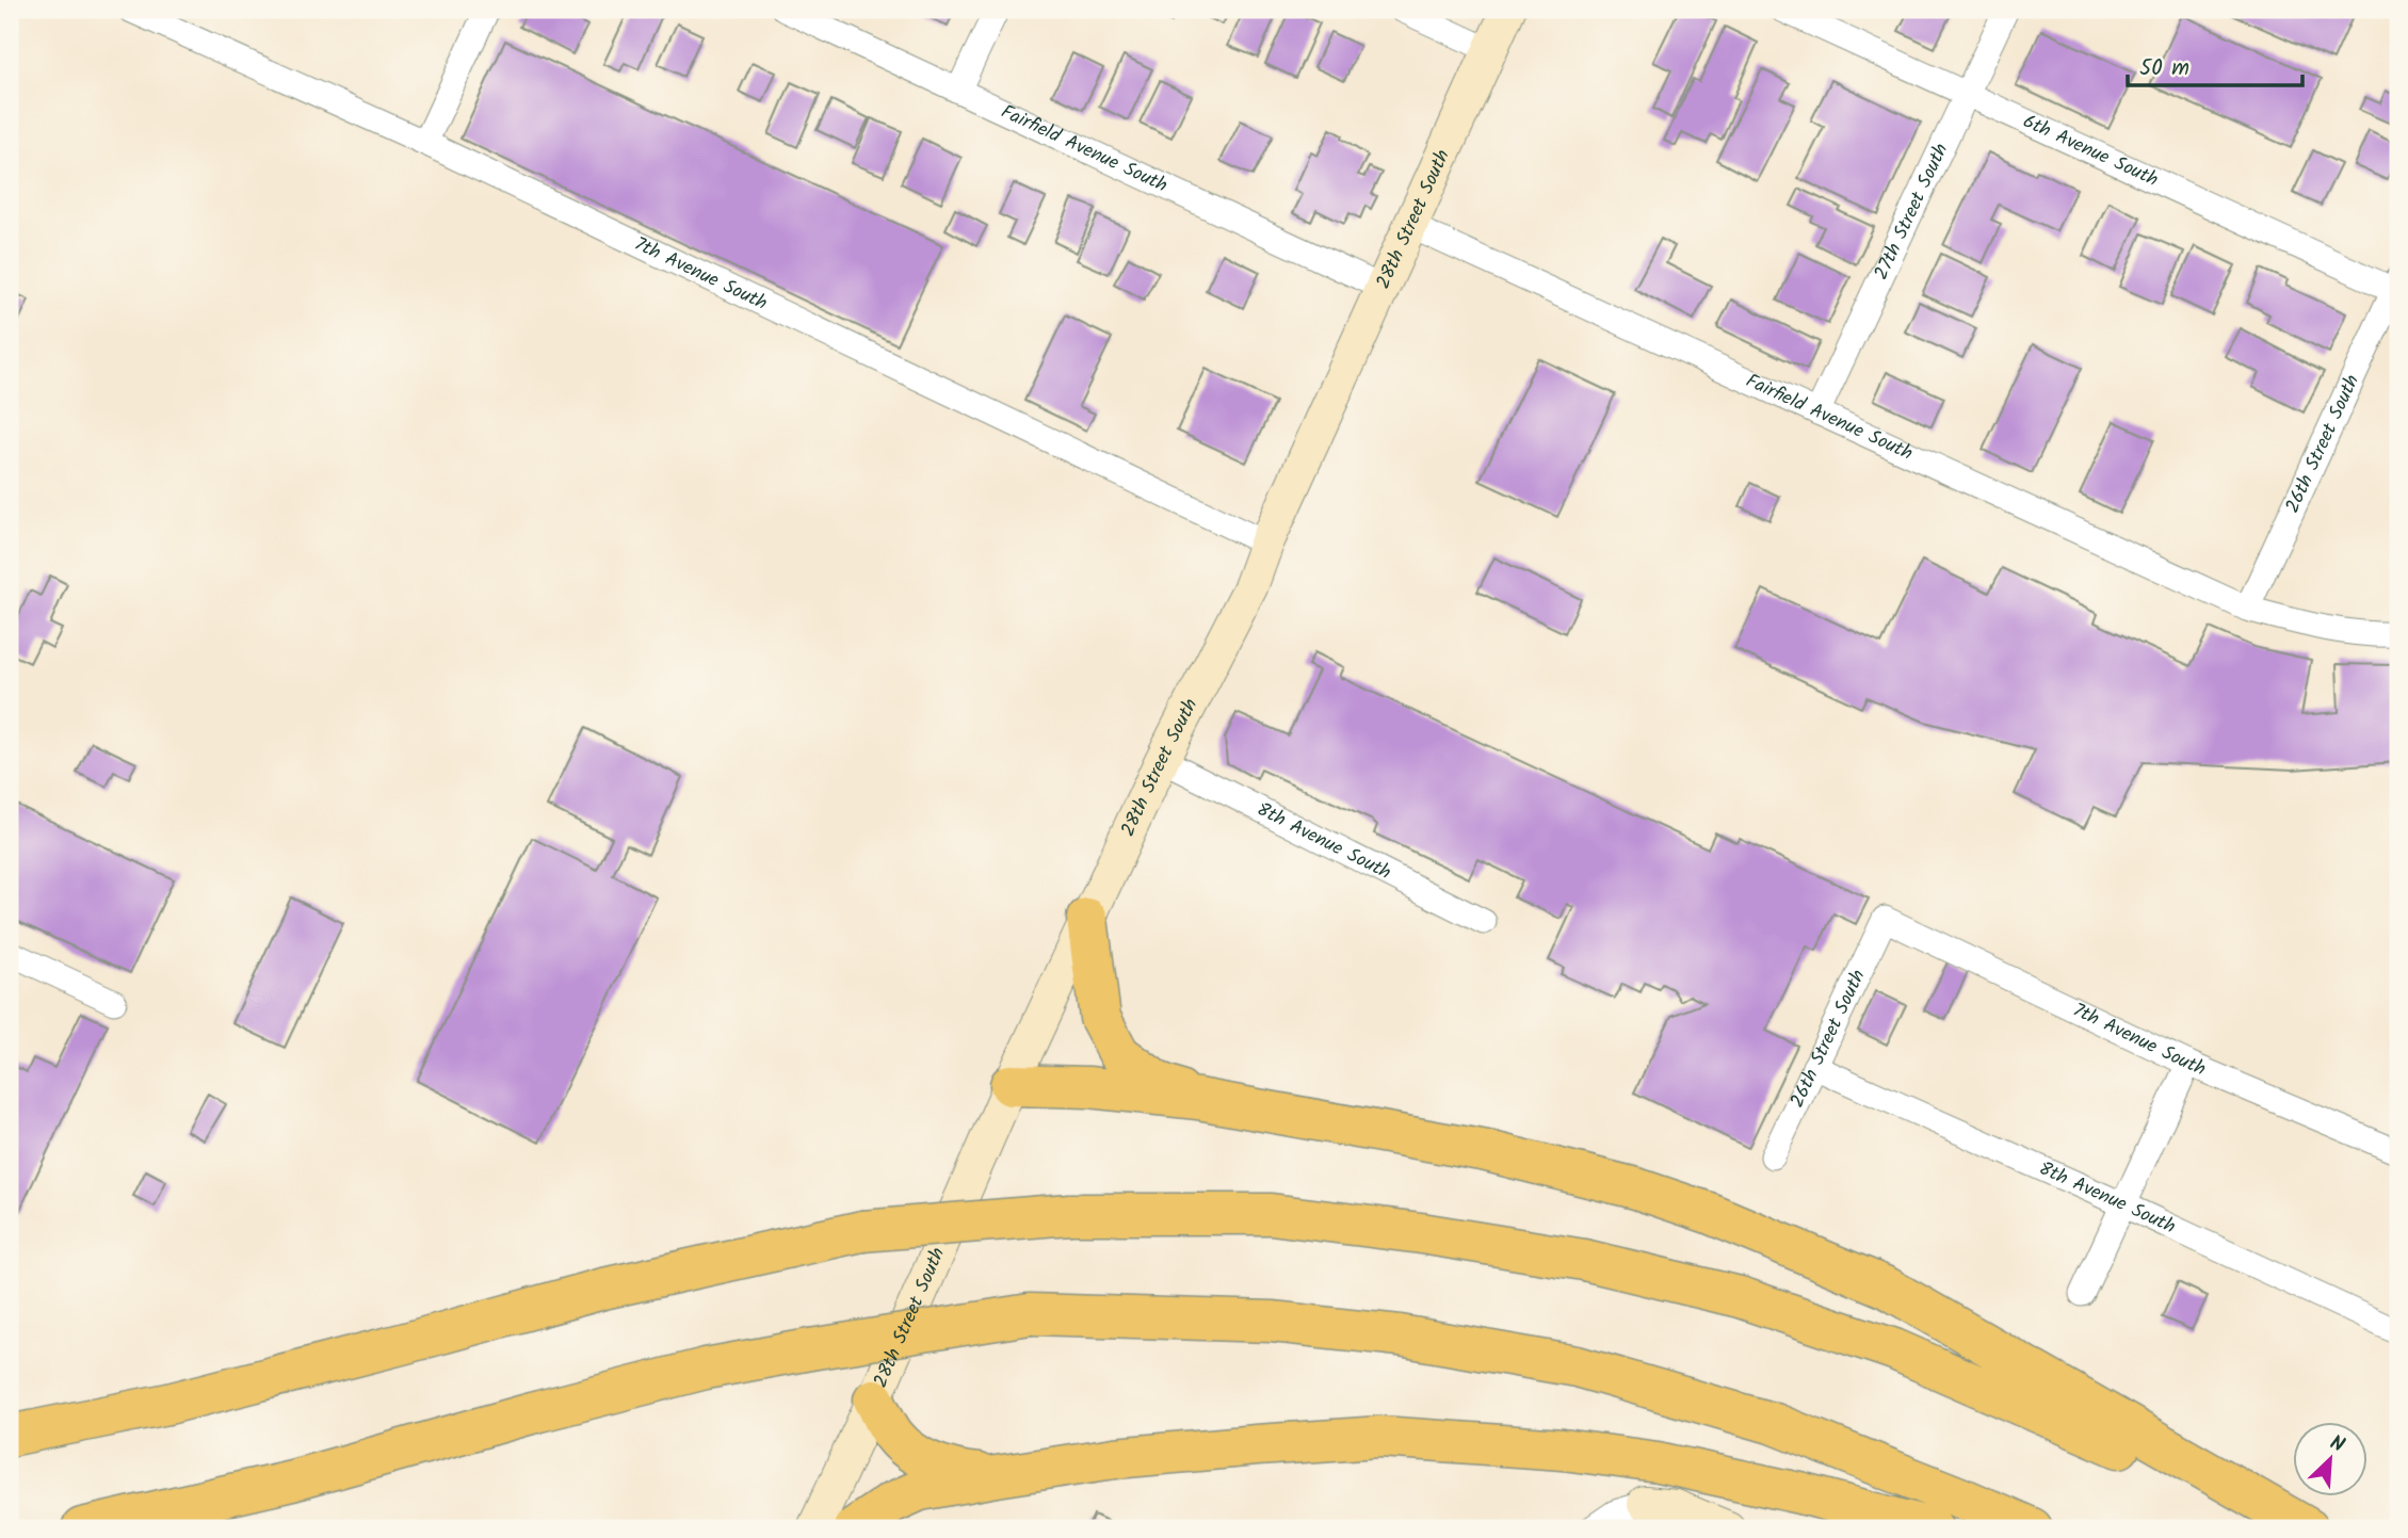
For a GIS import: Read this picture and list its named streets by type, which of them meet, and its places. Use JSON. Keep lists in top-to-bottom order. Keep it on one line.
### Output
{"streets":{"street":["Fairfield Avenue South","6th Avenue South","27th Street South","28th Street South","7th Avenue South","26th Street South","8th Avenue South"]},"crossings":[["Fairfield Avenue South","27th Street South"],["Fairfield Avenue South","28th Street South"],["Fairfield Avenue South","26th Street South"],["6th Avenue South","27th Street South"],["6th Avenue South","26th Street South"],["28th Street South","7th Avenue South"],["28th Street South","8th Avenue South"],["7th Avenue South","26th Street South"],["26th Street South","8th Avenue South"]],"scale_bar":"50 m","north":"top right"}
